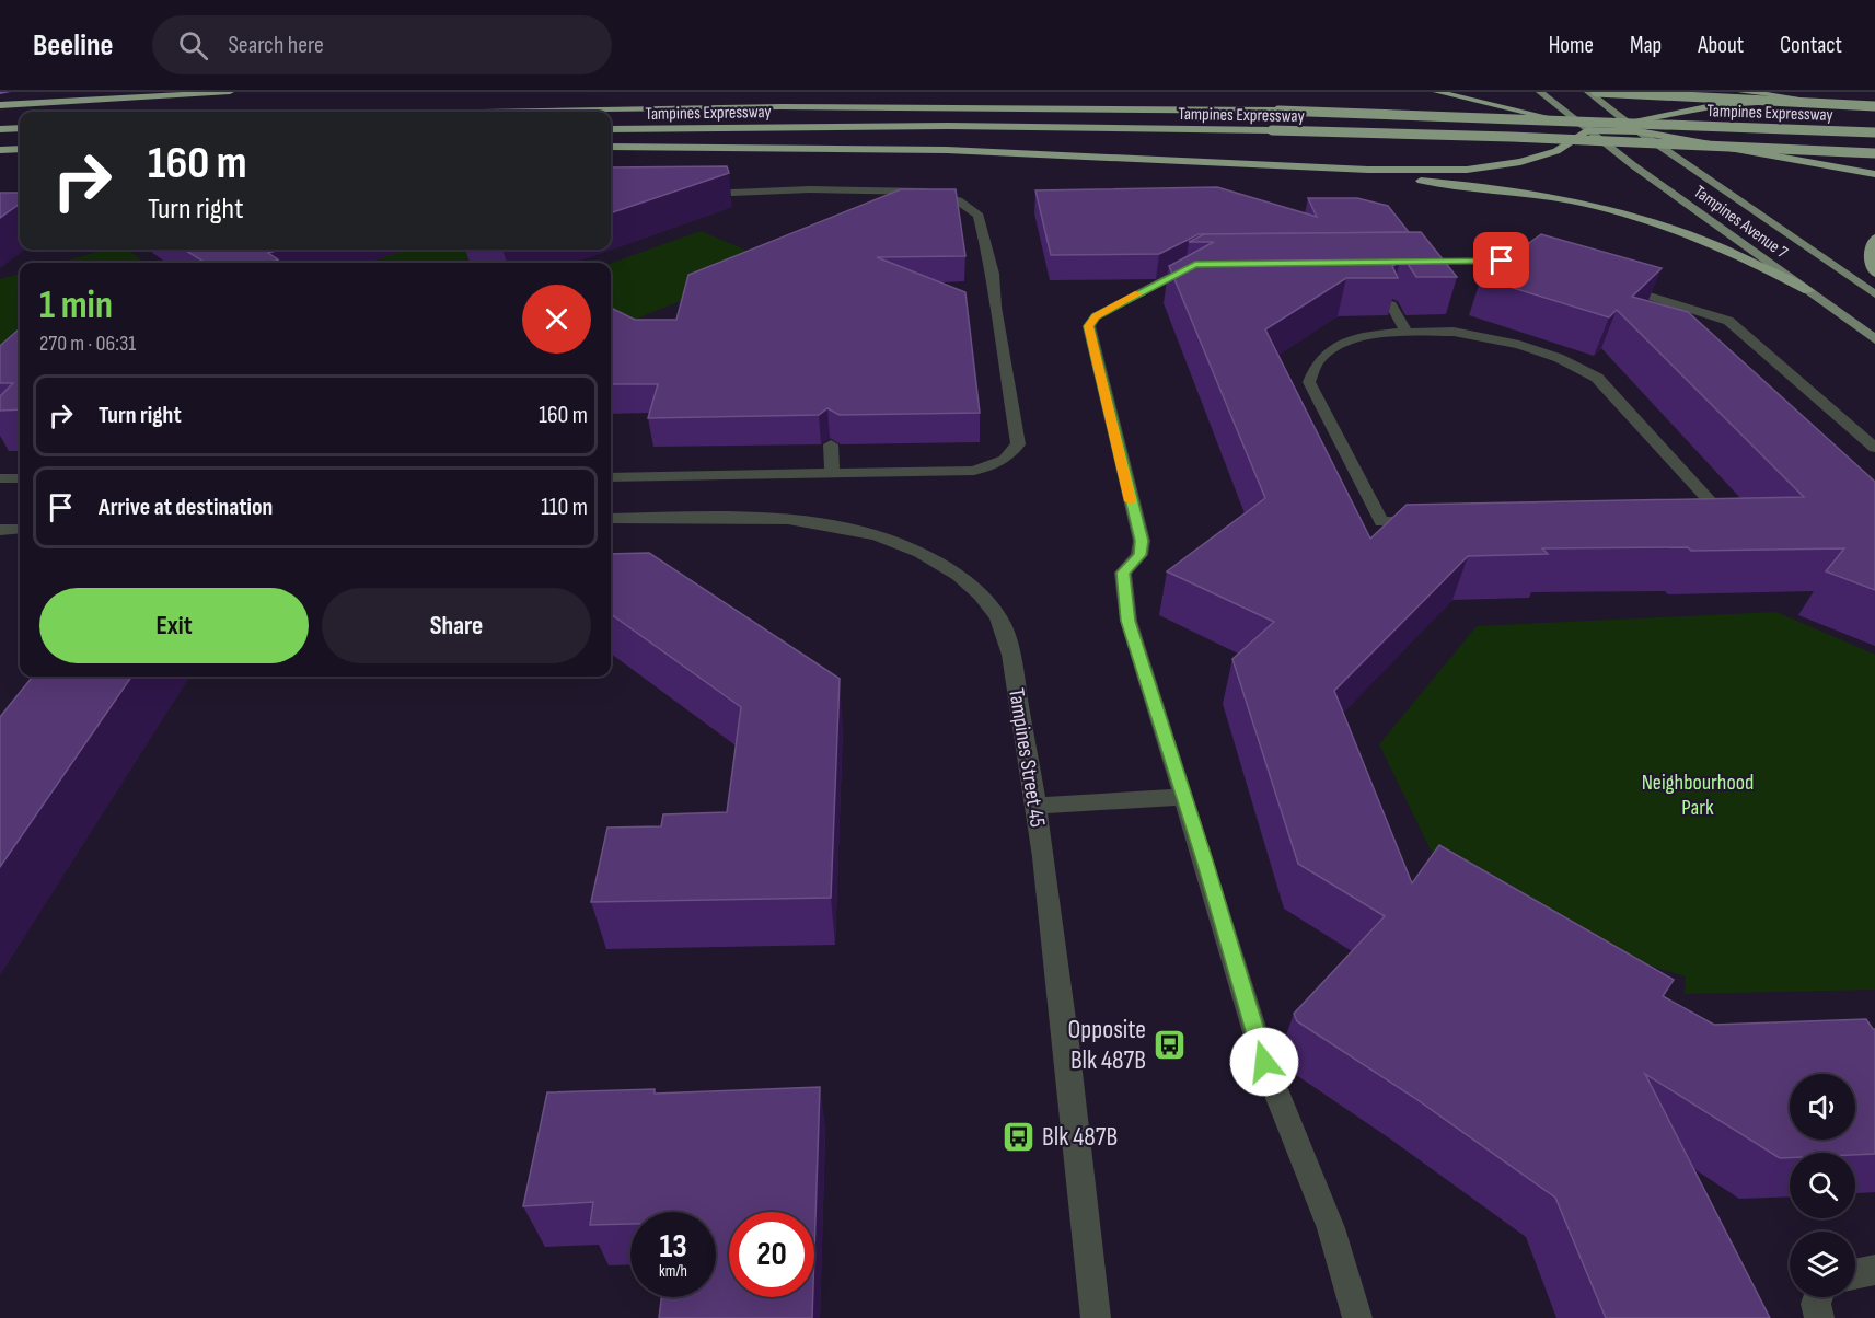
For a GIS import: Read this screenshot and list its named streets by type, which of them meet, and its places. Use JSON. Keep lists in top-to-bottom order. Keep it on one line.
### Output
{"streets":{"highway":["Tampines Expressway"],"main road":["Tampines Avenue 7"],"street":["Tampines Street 45"]},"parks":["Neighbourhood Park"],"places":{"bus stop":["Opposite Blk 487B","Blk 487B"]},"page":{"header":"Beeline","search":"Search here","nav":["Home","Map","About","Contact"],"turn":["160 m","Turn right"],"heading":["1 min","270 m · 06:31"],"list":[{"name":"Turn right","value":"160 m"},{"name":"Arrive at destination","value":"110 m"}],"buttons":["Exit","Share"],"speed":"13 km/h","limit":"20"}}
